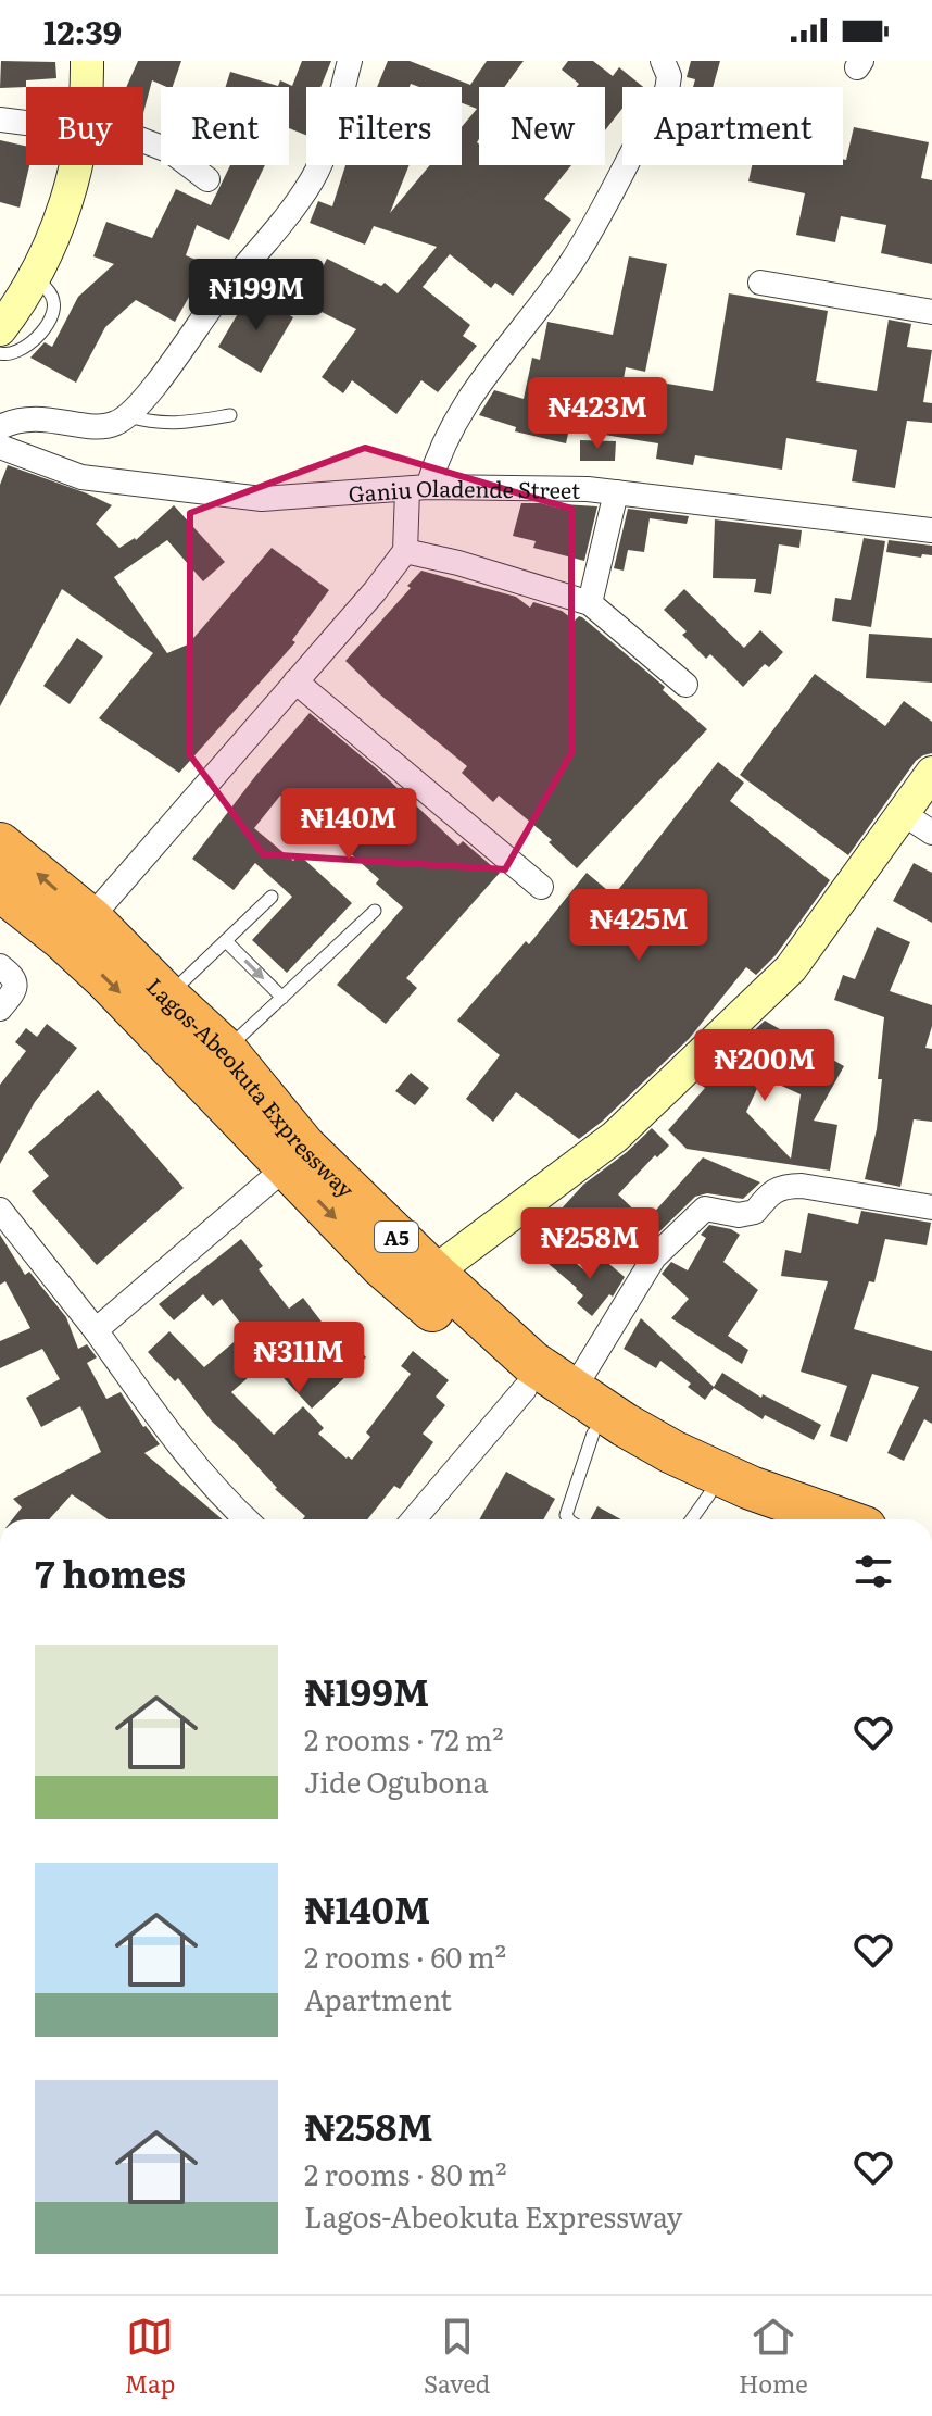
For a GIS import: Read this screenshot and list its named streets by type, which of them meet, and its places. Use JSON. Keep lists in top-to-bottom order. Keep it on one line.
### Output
{"streets":{"highway":["Lagos-Abeokuta Expressway","A5"],"street":["Ganiu Oladende Street"]},"page":{"status":"12:39","chip":["Buy","Rent","Filters","New","Apartment"],"price":["₦199M","₦423M","₦140M","₦425M","₦200M","₦258M","₦311M"],"heading":"7 homes","list":[{"name":"₦199M","note":"2 rooms · 72 m² · Jide Ogubona"},{"name":"₦140M","note":"2 rooms · 60 m² · Apartment"},{"name":"₦258M","note":"2 rooms · 80 m² · Lagos-Abeokuta Expressway"}],"tabs":["Map","Saved","Home"]}}
